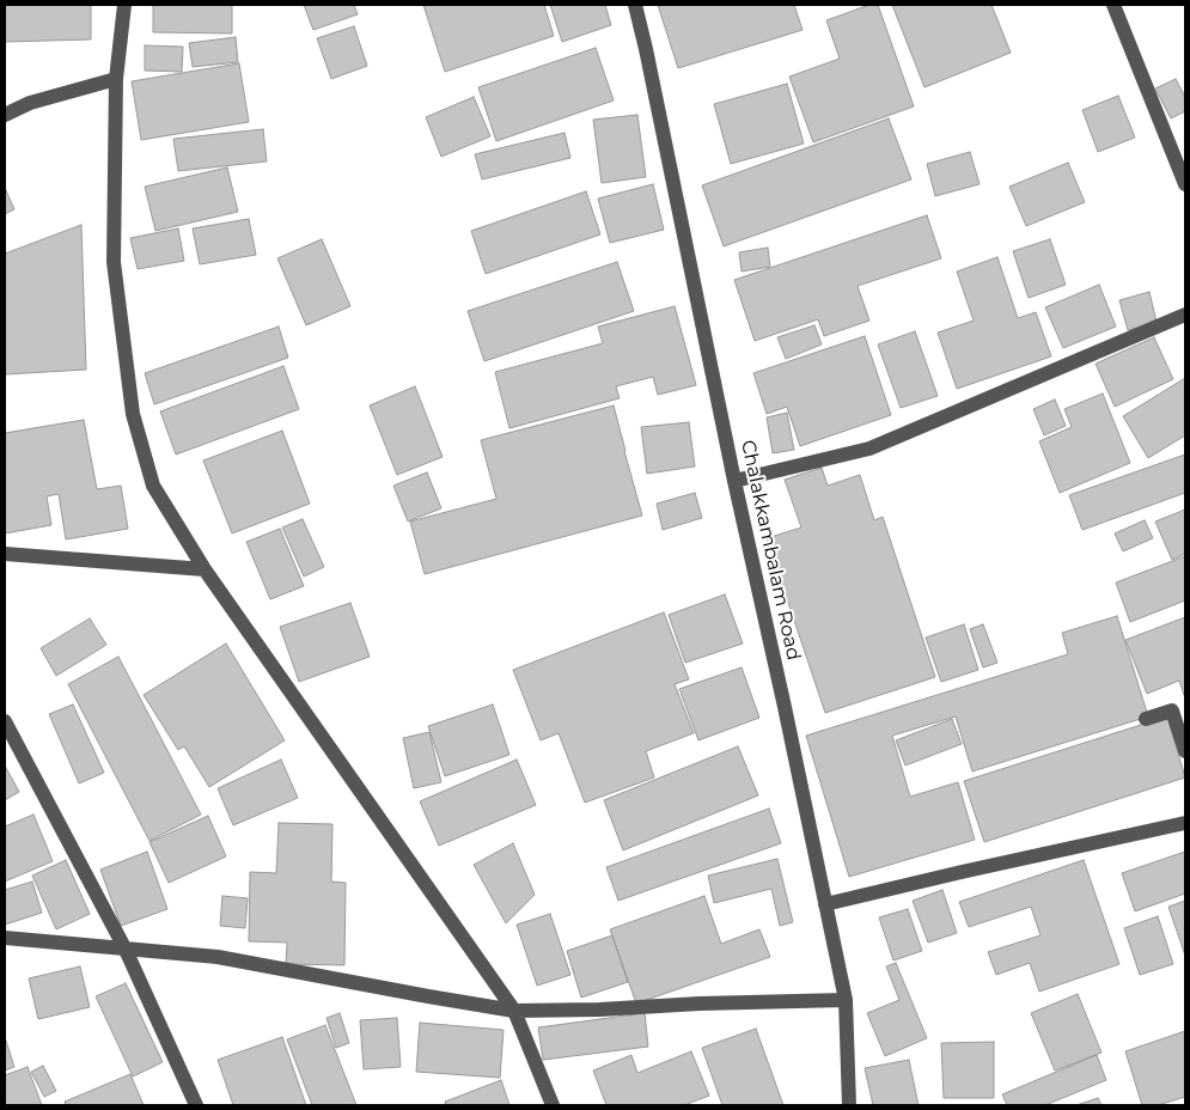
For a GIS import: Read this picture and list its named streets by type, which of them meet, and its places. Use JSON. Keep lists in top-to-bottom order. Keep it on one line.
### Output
{"streets":{"street":["Chalakkambalam Road"]}}
